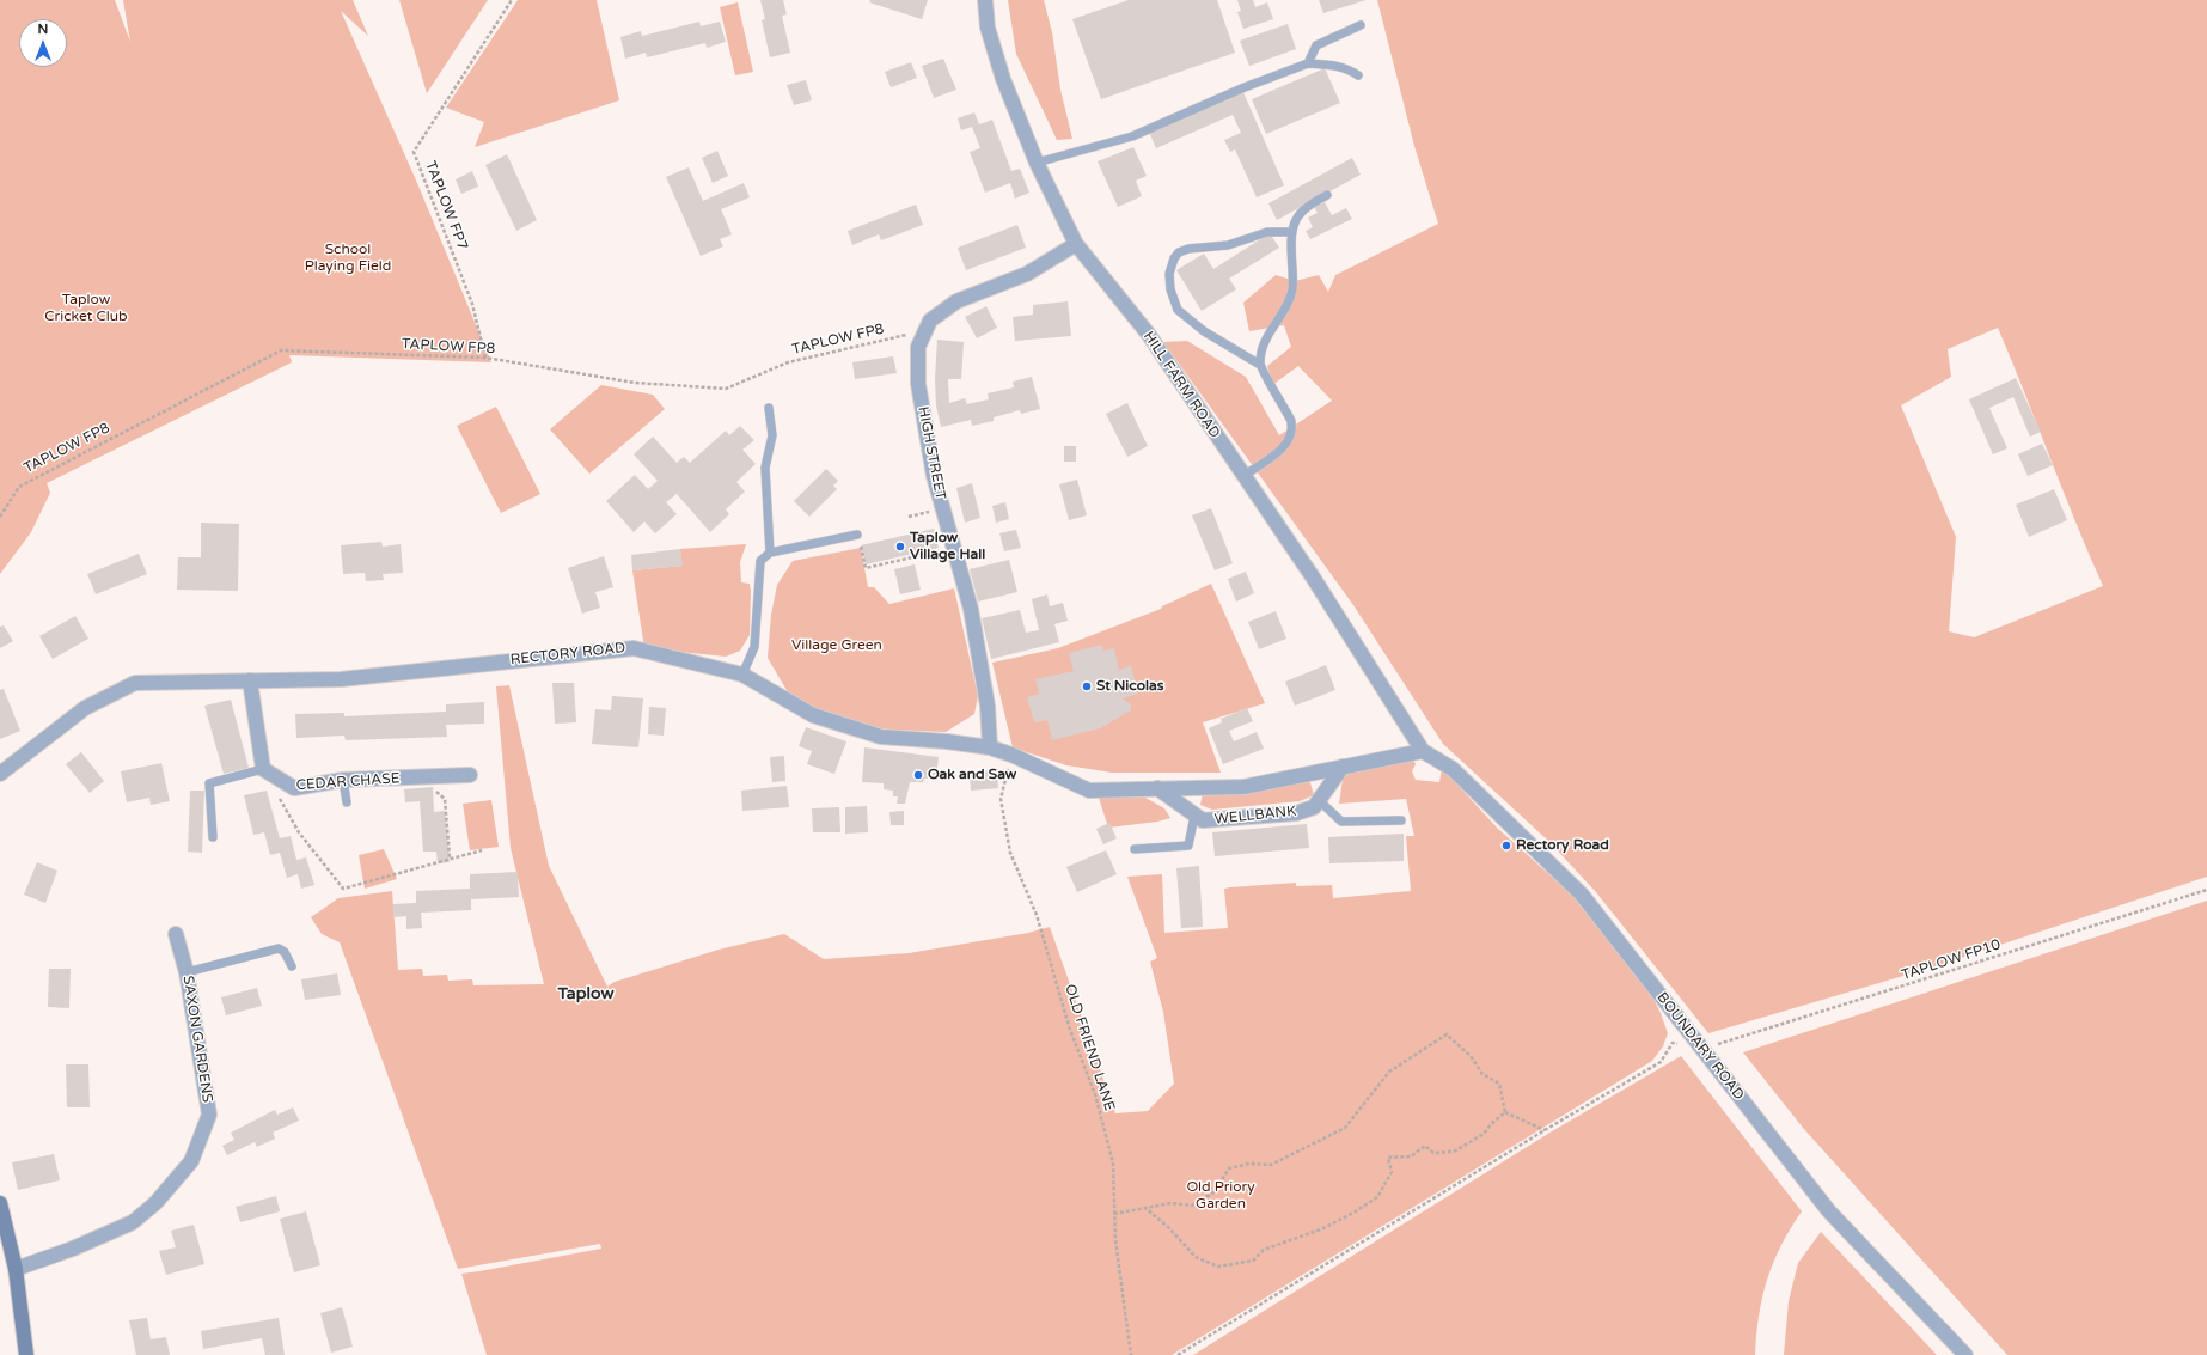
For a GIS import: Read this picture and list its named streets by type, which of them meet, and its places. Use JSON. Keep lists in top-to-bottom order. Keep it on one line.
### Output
{"streets":{"street":["HILL FARM ROAD","HIGH STREET","RECTORY ROAD","CEDAR CHASE","WELLBANK","SAXON GARDENS","BOUNDARY ROAD"],"path":["TAPLOW FP7","TAPLOW FP8","TAPLOW FP10","OLD FRIEND LANE"]},"crossings":[["TAPLOW FP7","TAPLOW FP8"],["HILL FARM ROAD","HIGH STREET"],["HILL FARM ROAD","RECTORY ROAD"],["HILL FARM ROAD","BOUNDARY ROAD"],["HIGH STREET","RECTORY ROAD"],["RECTORY ROAD","WELLBANK"],["RECTORY ROAD","BOUNDARY ROAD"],["RECTORY ROAD","OLD FRIEND LANE"],["TAPLOW FP10","BOUNDARY ROAD"]],"districts":["Taplow"],"parks":["School Playing Field","Taplow Cricket Club","Village Green","Old Priory Garden"],"places":["Taplow Village Hall","St Nicolas","Oak and Saw","Rectory Road"],"north":"top"}
